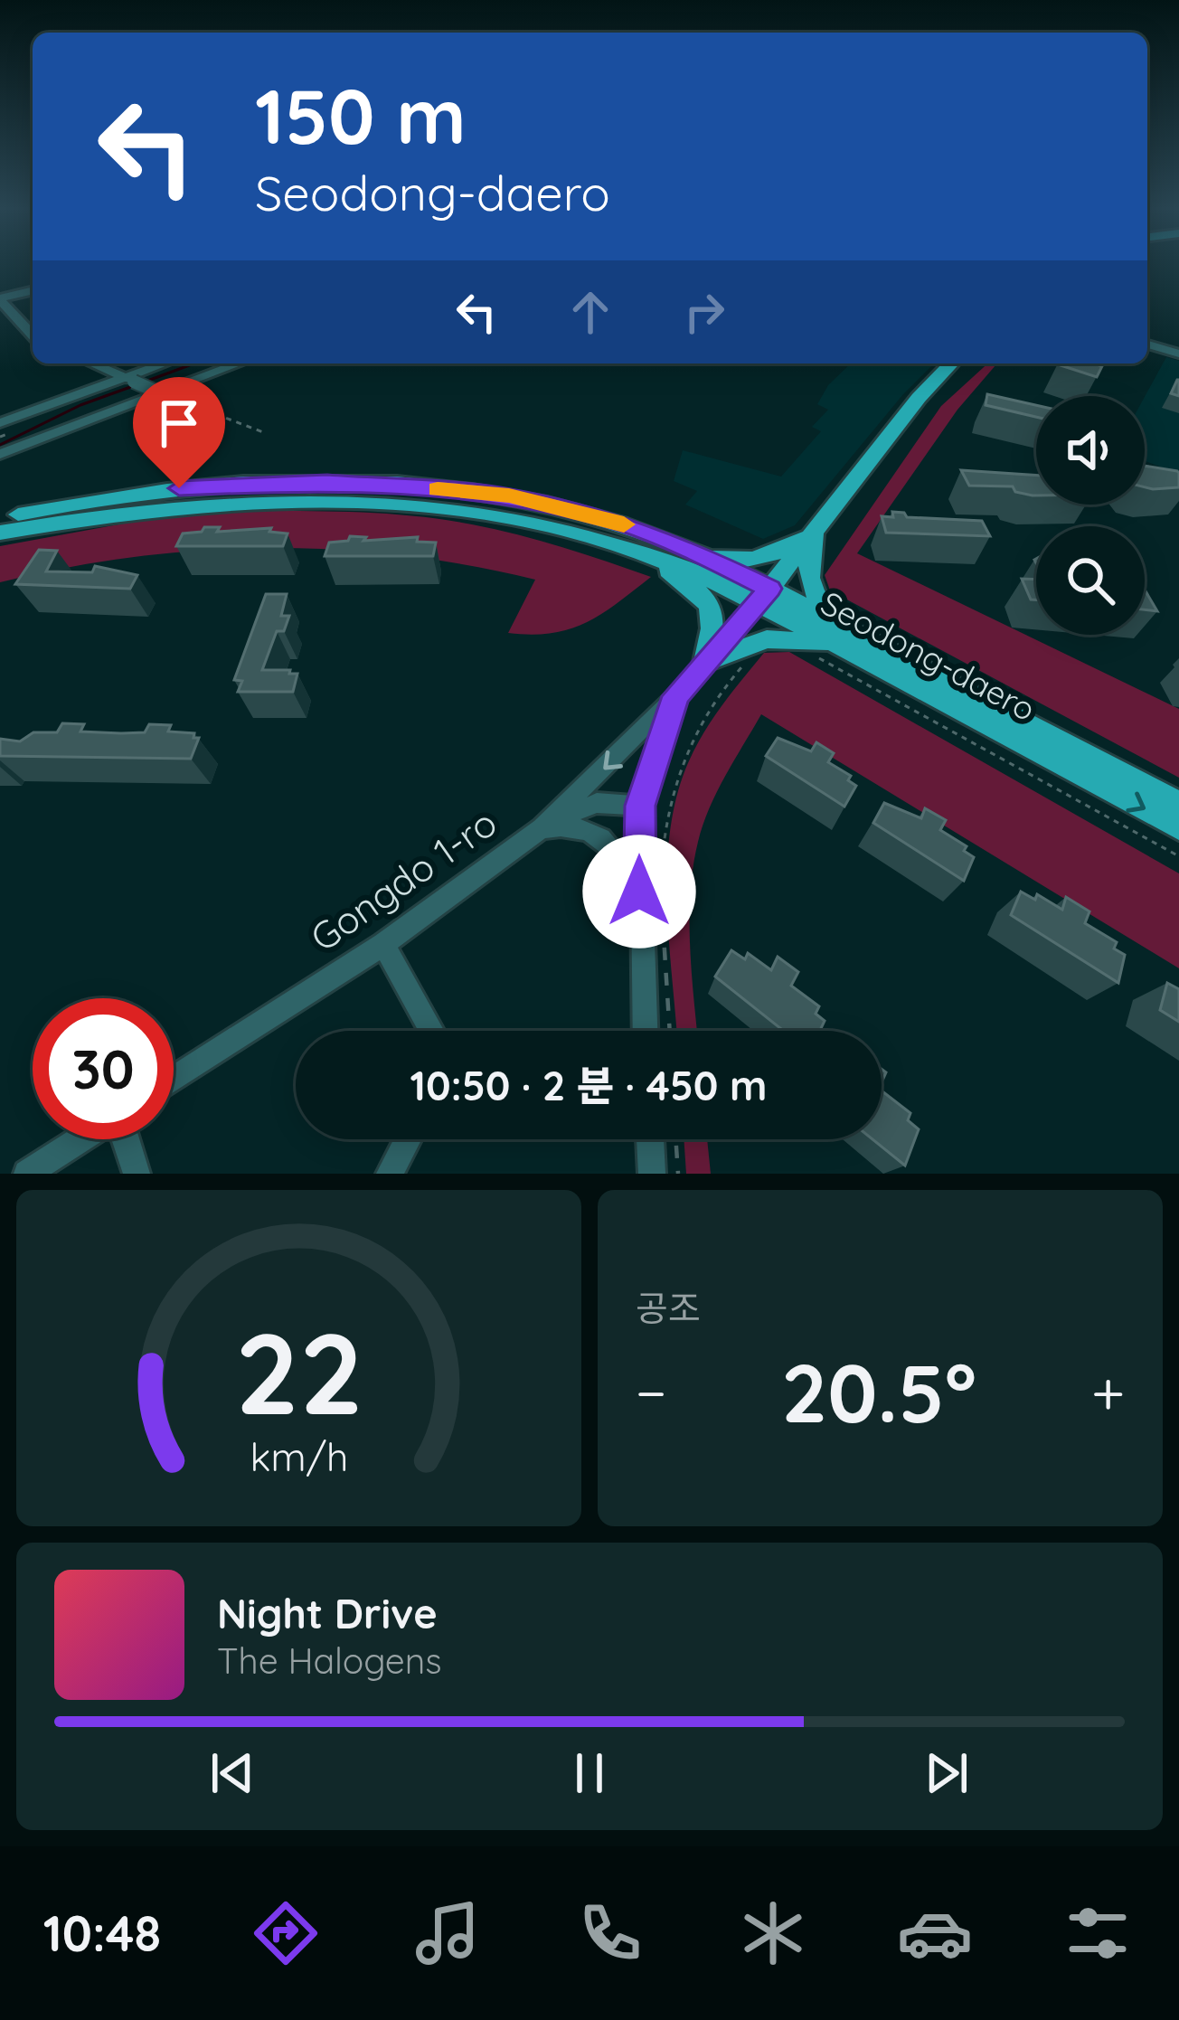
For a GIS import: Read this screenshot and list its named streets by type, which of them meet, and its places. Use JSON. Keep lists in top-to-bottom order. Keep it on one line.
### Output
{"streets":{"main road":["Seodong-daero"],"street":["Gongdo 1-ro"]},"crossings":[["Seodong-daero","Gongdo 1-ro"]],"page":{"turn":["150 m","Seodong-daero"],"limit":"30","trip":"10:50 · 2 분 · 450 m","tile":"공조","heat":["−","20.5°","+"],"song":["Night Drive","The Halogens"],"tabs":"10:48","gauge":["22","km/h"]}}
